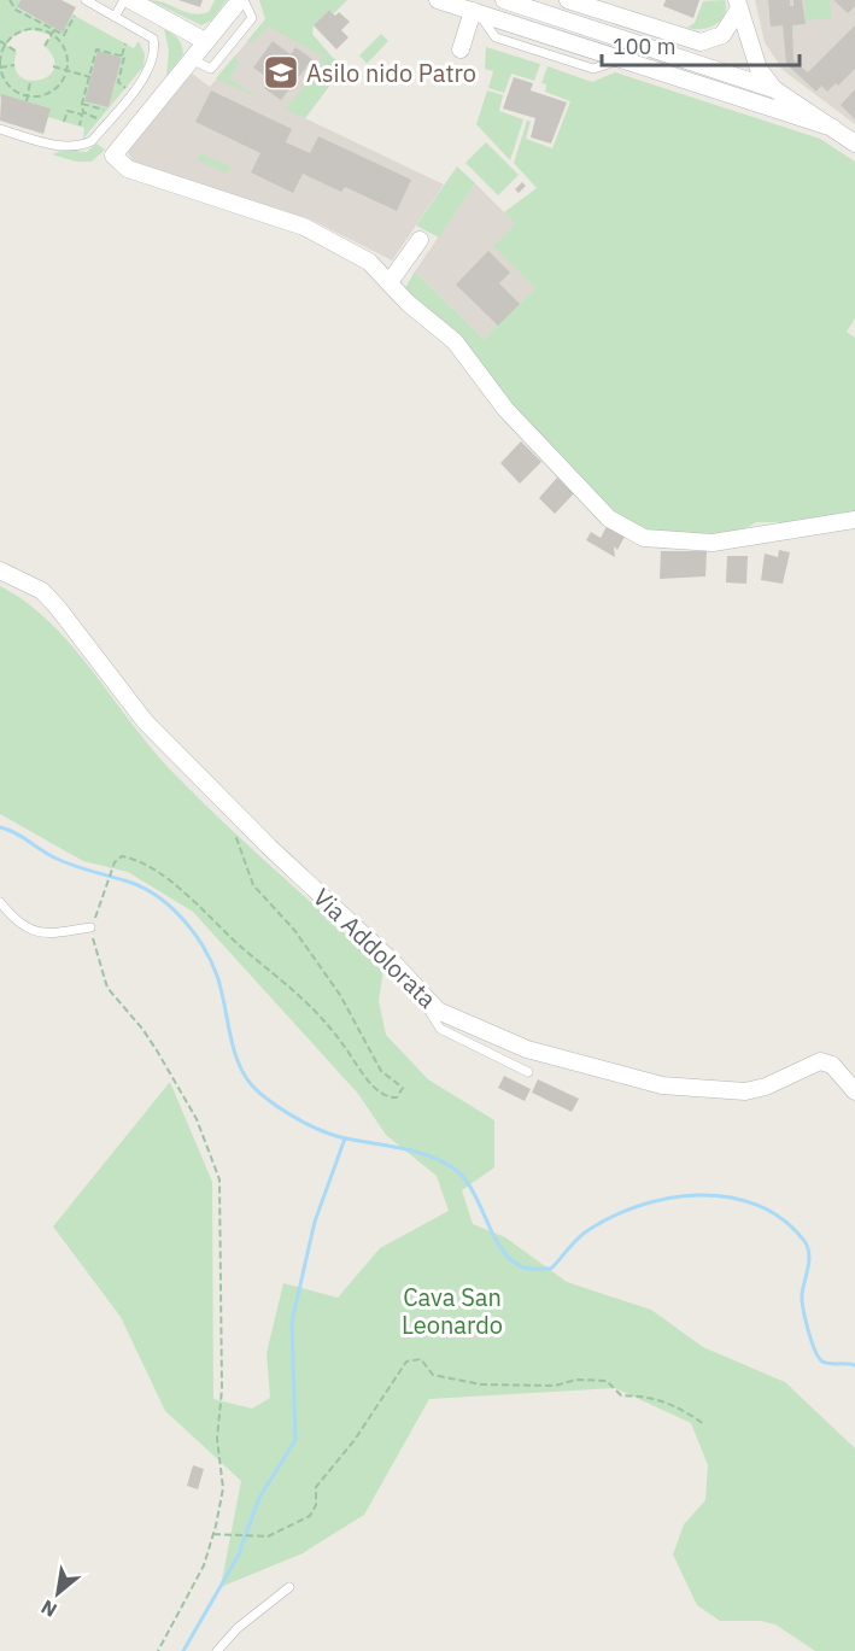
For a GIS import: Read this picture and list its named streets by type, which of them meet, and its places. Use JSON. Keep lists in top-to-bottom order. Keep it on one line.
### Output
{"streets":{"street":["Via Addolorata"]},"parks":["Cava San Leonardo"],"places":{"school or university":["Asilo nido Patro"]},"scale_bar":"100 m","north":"bottom left"}
